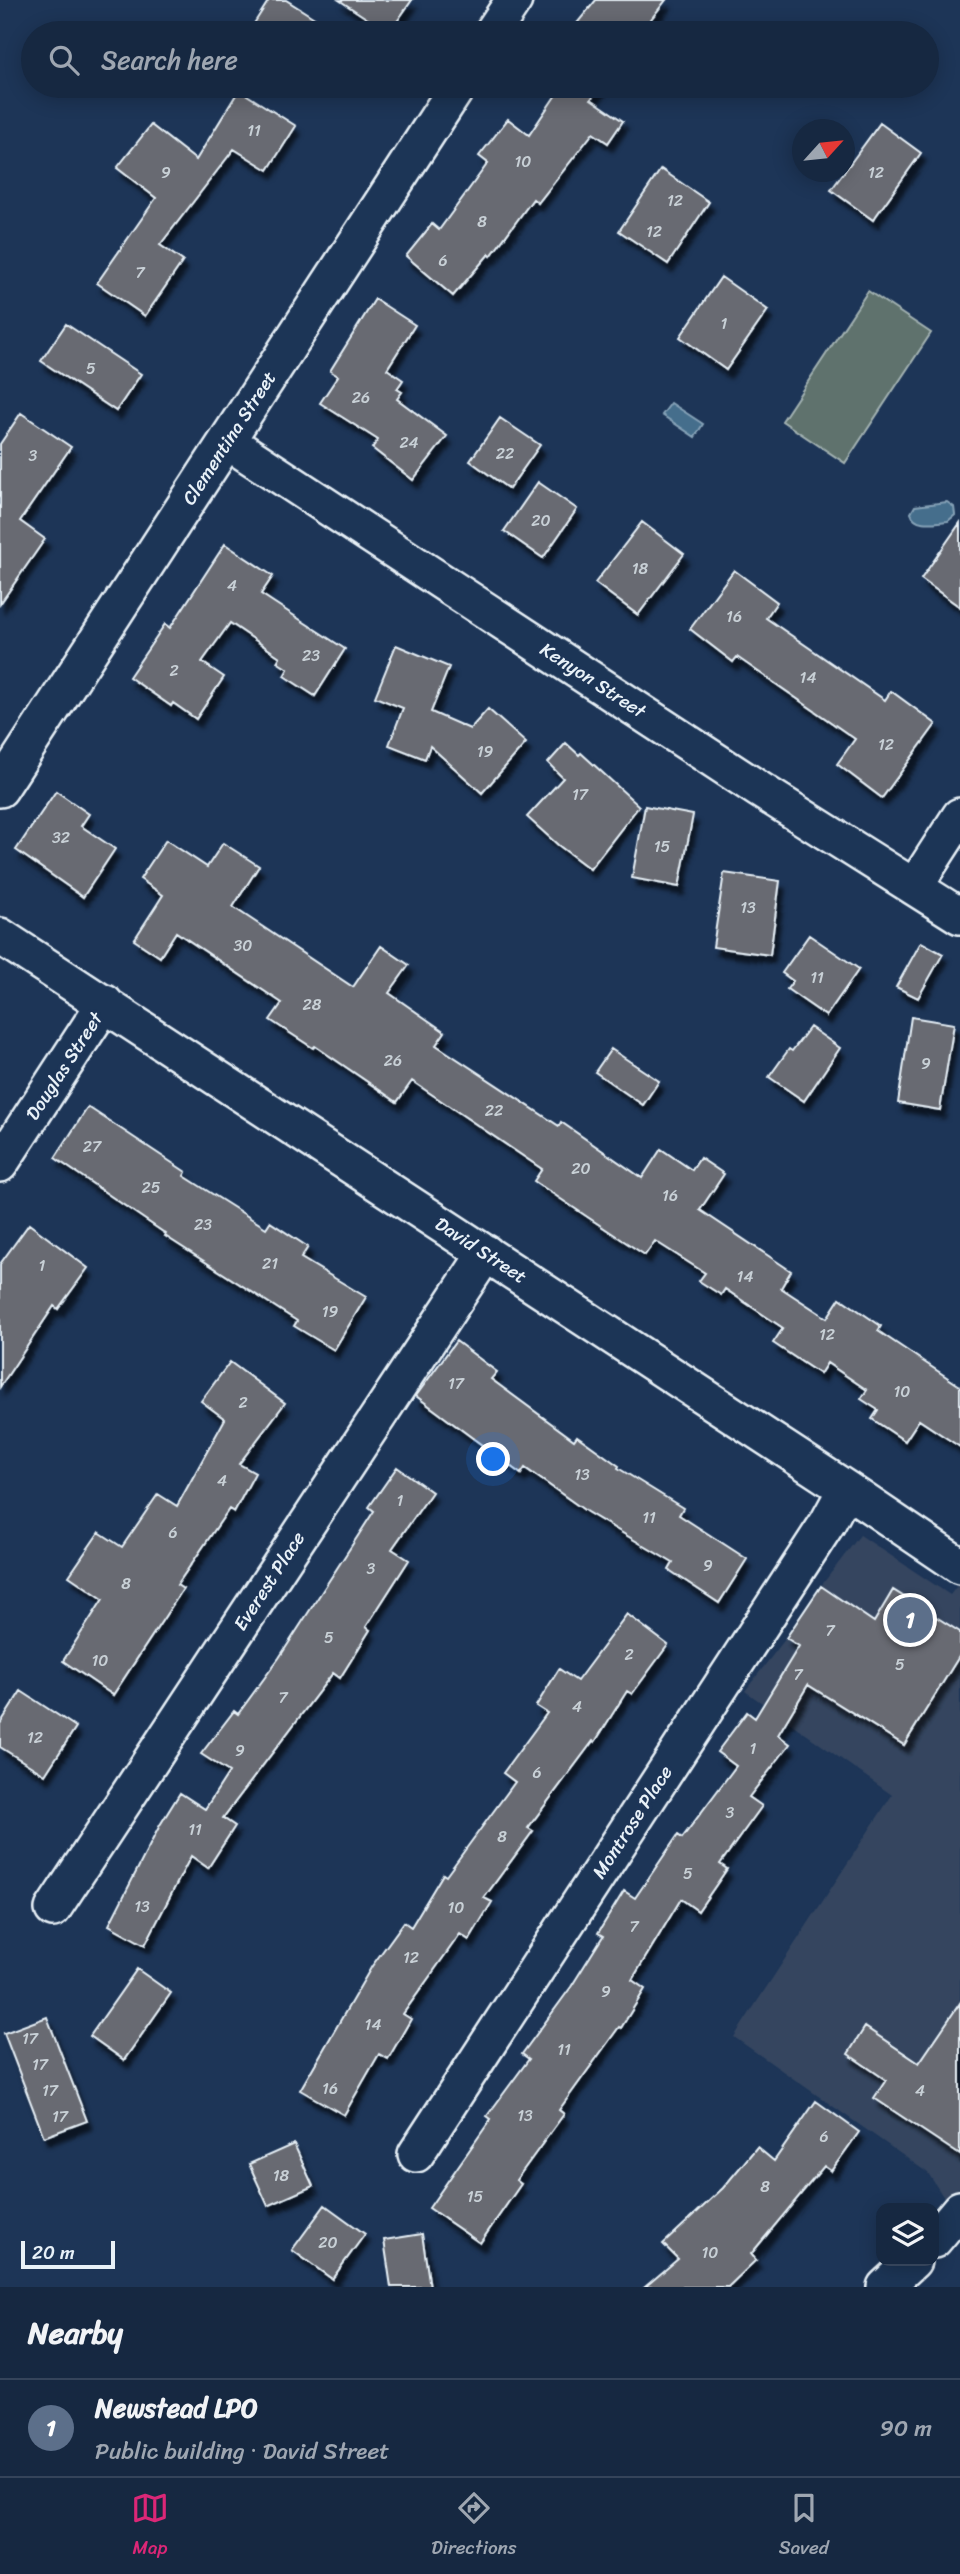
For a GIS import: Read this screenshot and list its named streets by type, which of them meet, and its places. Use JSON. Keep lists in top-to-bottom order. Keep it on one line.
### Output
{"streets":{"street":["Clementina Street","Kenyon Street","Douglas Street","David Street","Everest Place","Montrose Place"]},"crossings":[["Clementina Street","Kenyon Street"],["Douglas Street","David Street"],["David Street","Everest Place"],["David Street","Montrose Place"]],"house_numbers":["11","10","9","12","12","8","12","6","7","1","5","26","24","22","3","20","18","4","16","23","2","14","12","19","17","32","15","13","30","11","28","26","9","22","27","20","25","16","23","21","1","14","19","12","17","10","2","13","4","1","11","6","9","3","8","7","5","2","10","5","7","7","4","12","1","9","6","3","11","8","5","13","10","7","12","9","14","17","11","17","16","17","4","13","17","6","18","8","15","20","10"],"scale_bar":"20 m","north":"top right","page":{"search":"Search here","pins":"1","scale":"20 m","heading":"Nearby","list":[{"mark":"1","name":"Newstead LPO","note":"Public building · David Street","value":"90 m"}],"nav":["Map","Directions","Saved"]}}
